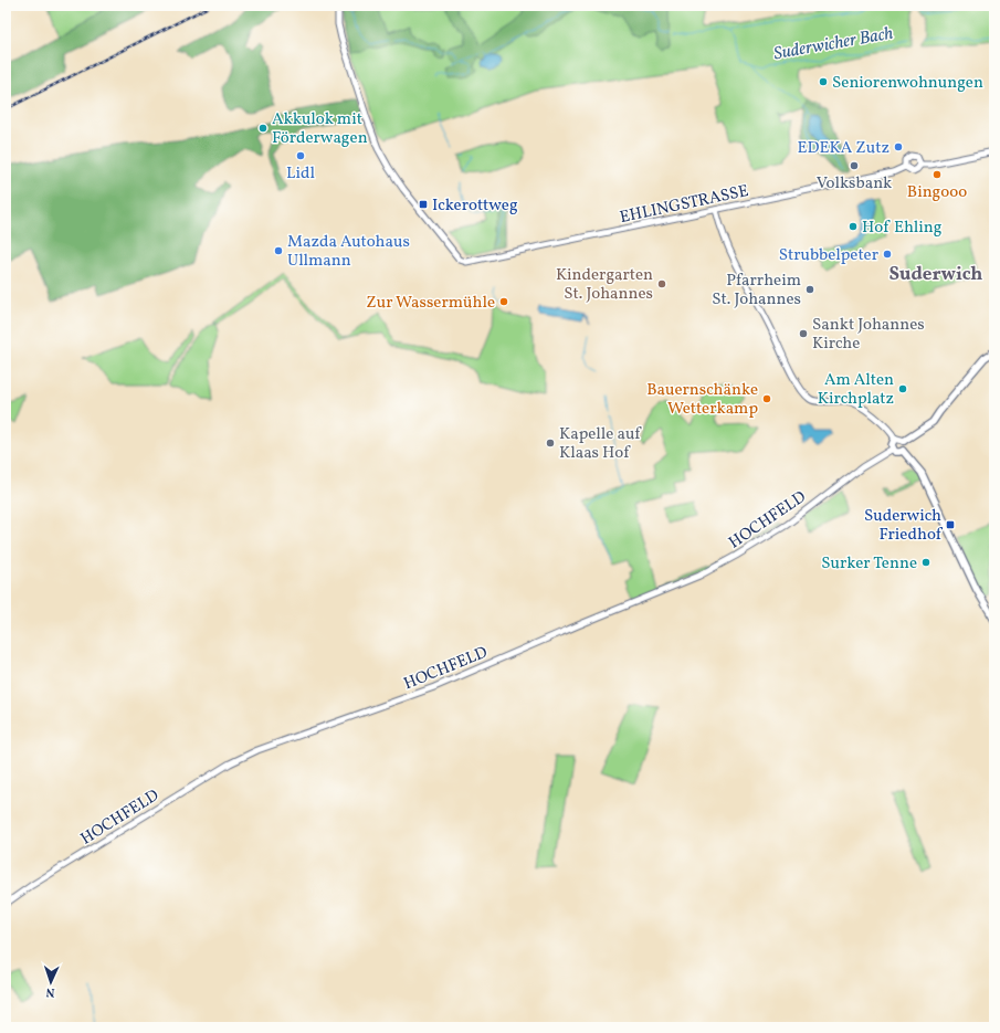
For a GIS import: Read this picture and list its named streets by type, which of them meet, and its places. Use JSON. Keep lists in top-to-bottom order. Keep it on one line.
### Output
{"streets":{"street":["EHLINGSTRASSE","HOCHFELD"]},"districts":["Suderwich"],"water":["Suderwicher Bach"],"places":{"other":["Seniorenwohnungen","Akkulok mit Förderwagen","EDEKA Zutz","Lidl","Volksbank","Bingooo","Hof Ehling","Mazda Autohaus Ullmann","Strubbelpeter","Kindergarten St. Johannes","Pfarrheim St. Johannes","Zur Wassermühle","Sankt Johannes Kirche","Am Alten Kirchplatz","Bauernschänke Wetterkamp","Kapelle auf Klaas Hof","Surker Tenne"],"transit":["Ickerottweg","Suderwich Friedhof"]},"north":"bottom"}
